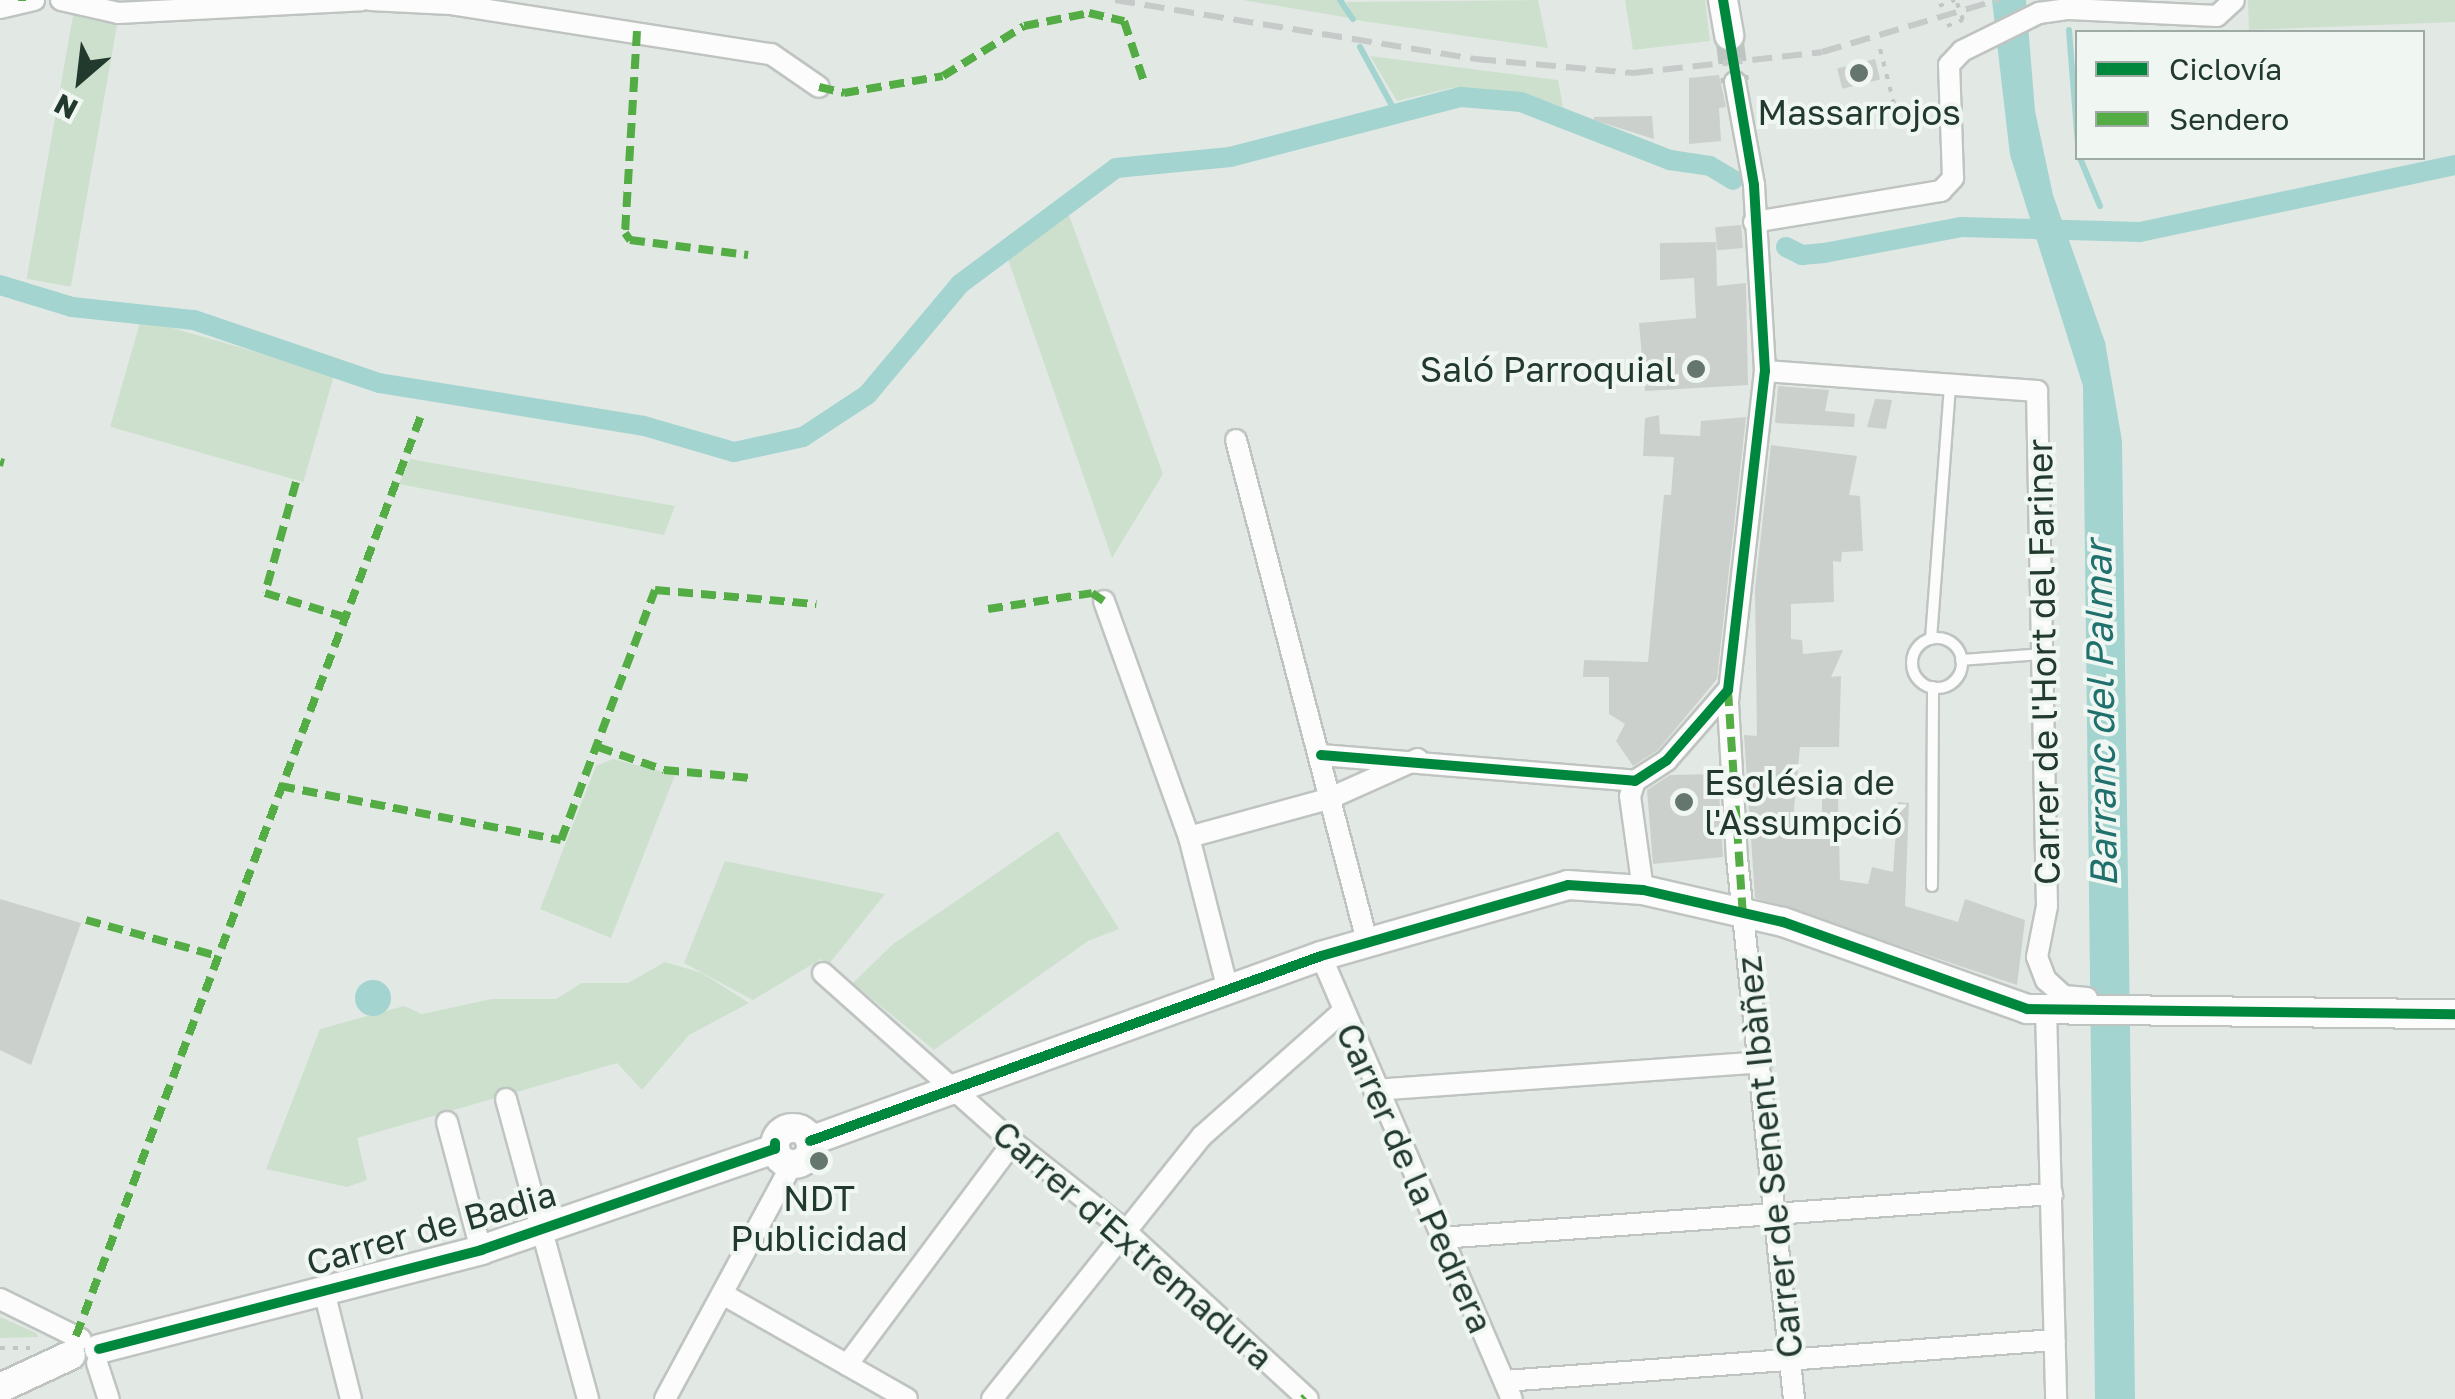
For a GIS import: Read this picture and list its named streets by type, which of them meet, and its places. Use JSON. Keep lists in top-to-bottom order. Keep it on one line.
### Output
{"streets":{"street":["Carrer de l'Hort del Fariner","Carrer de Senent Ibàñez","Carrer de la Pedrera","Carrer de Badia","Carrer d'Extremadura"]},"crossings":[["Carrer de Badia","Carrer d'Extremadura"]],"water":["Barranc del Palmar"],"places":["Massarrojos","Saló Parroquial","Església de l'Assumpció","NDT Publicidad"],"legend":["Ciclovía","Sendero"],"north":"bottom left"}
